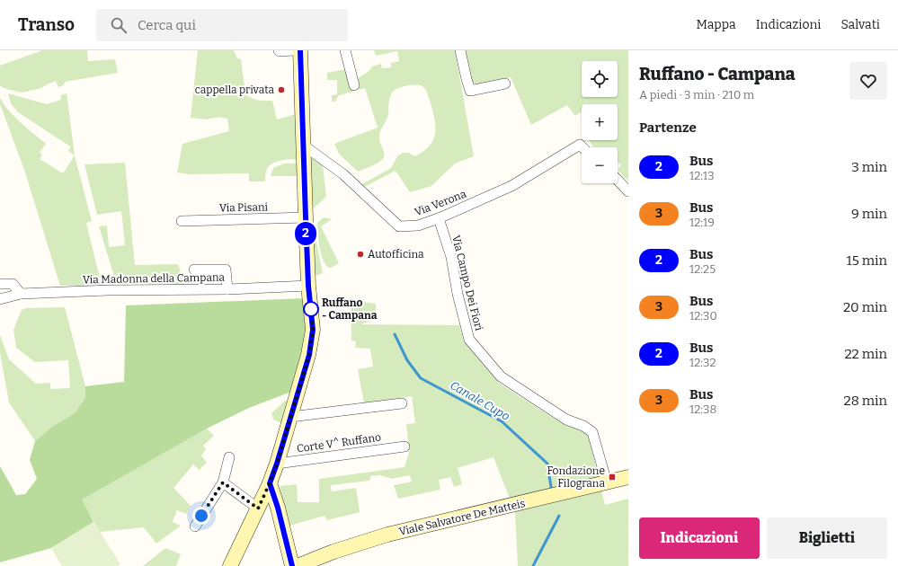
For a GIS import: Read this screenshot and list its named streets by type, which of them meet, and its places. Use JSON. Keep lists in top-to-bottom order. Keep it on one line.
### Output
{"streets":{"street":["Via Verona","Via Pisani","Via Madonna della Campana","Via Campo Dei Fiori","Corte V^ Ruffano","Viale Salvatore De Matteis"]},"crossings":[["Via Verona","Via Campo Dei Fiori"],["Via Campo Dei Fiori","Viale Salvatore De Matteis"]],"water":["Canale Cupo"],"places":{"other":["cappella privata","Autofficina","Ruffano - Campana"],"transit":["Fondazione Filograna"]},"lines":["bus line 2"],"page":{"header":"Transo","search":"Cerca qui","nav":["Mappa","Indicazioni","Salvati"],"on_map":"2","heading":[["Ruffano - Campana","A piedi · 3 min · 210 m"],"Partenze"],"map_buttons":["+","−"],"list":[{"mark":"2","name":"Bus","note":"12:13","value":"3 min"},{"mark":"3","name":"Bus","note":"12:19","value":"9 min"},{"mark":"2","name":"Bus","note":"12:25","value":"15 min"},{"mark":"3","name":"Bus","note":"12:30","value":"20 min"},{"mark":"2","name":"Bus","note":"12:32","value":"22 min"},{"mark":"3","name":"Bus","note":"12:38","value":"28 min"}],"buttons":["Indicazioni","Biglietti"]}}
